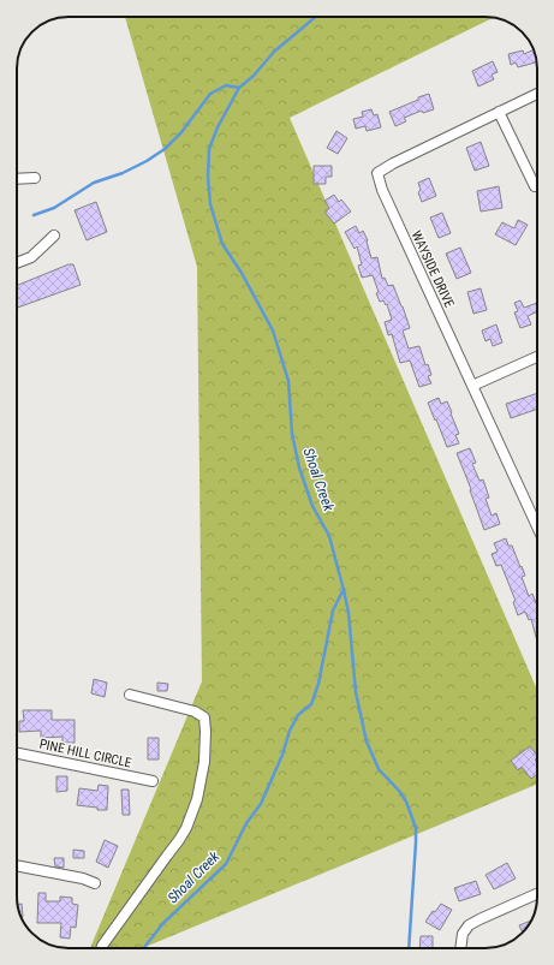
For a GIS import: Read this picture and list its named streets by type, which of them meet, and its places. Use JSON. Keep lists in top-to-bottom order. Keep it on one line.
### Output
{"streets":{"street":["WAYSIDE DRIVE","PINE HILL CIRCLE"]},"water":["Shoal Creek"]}
